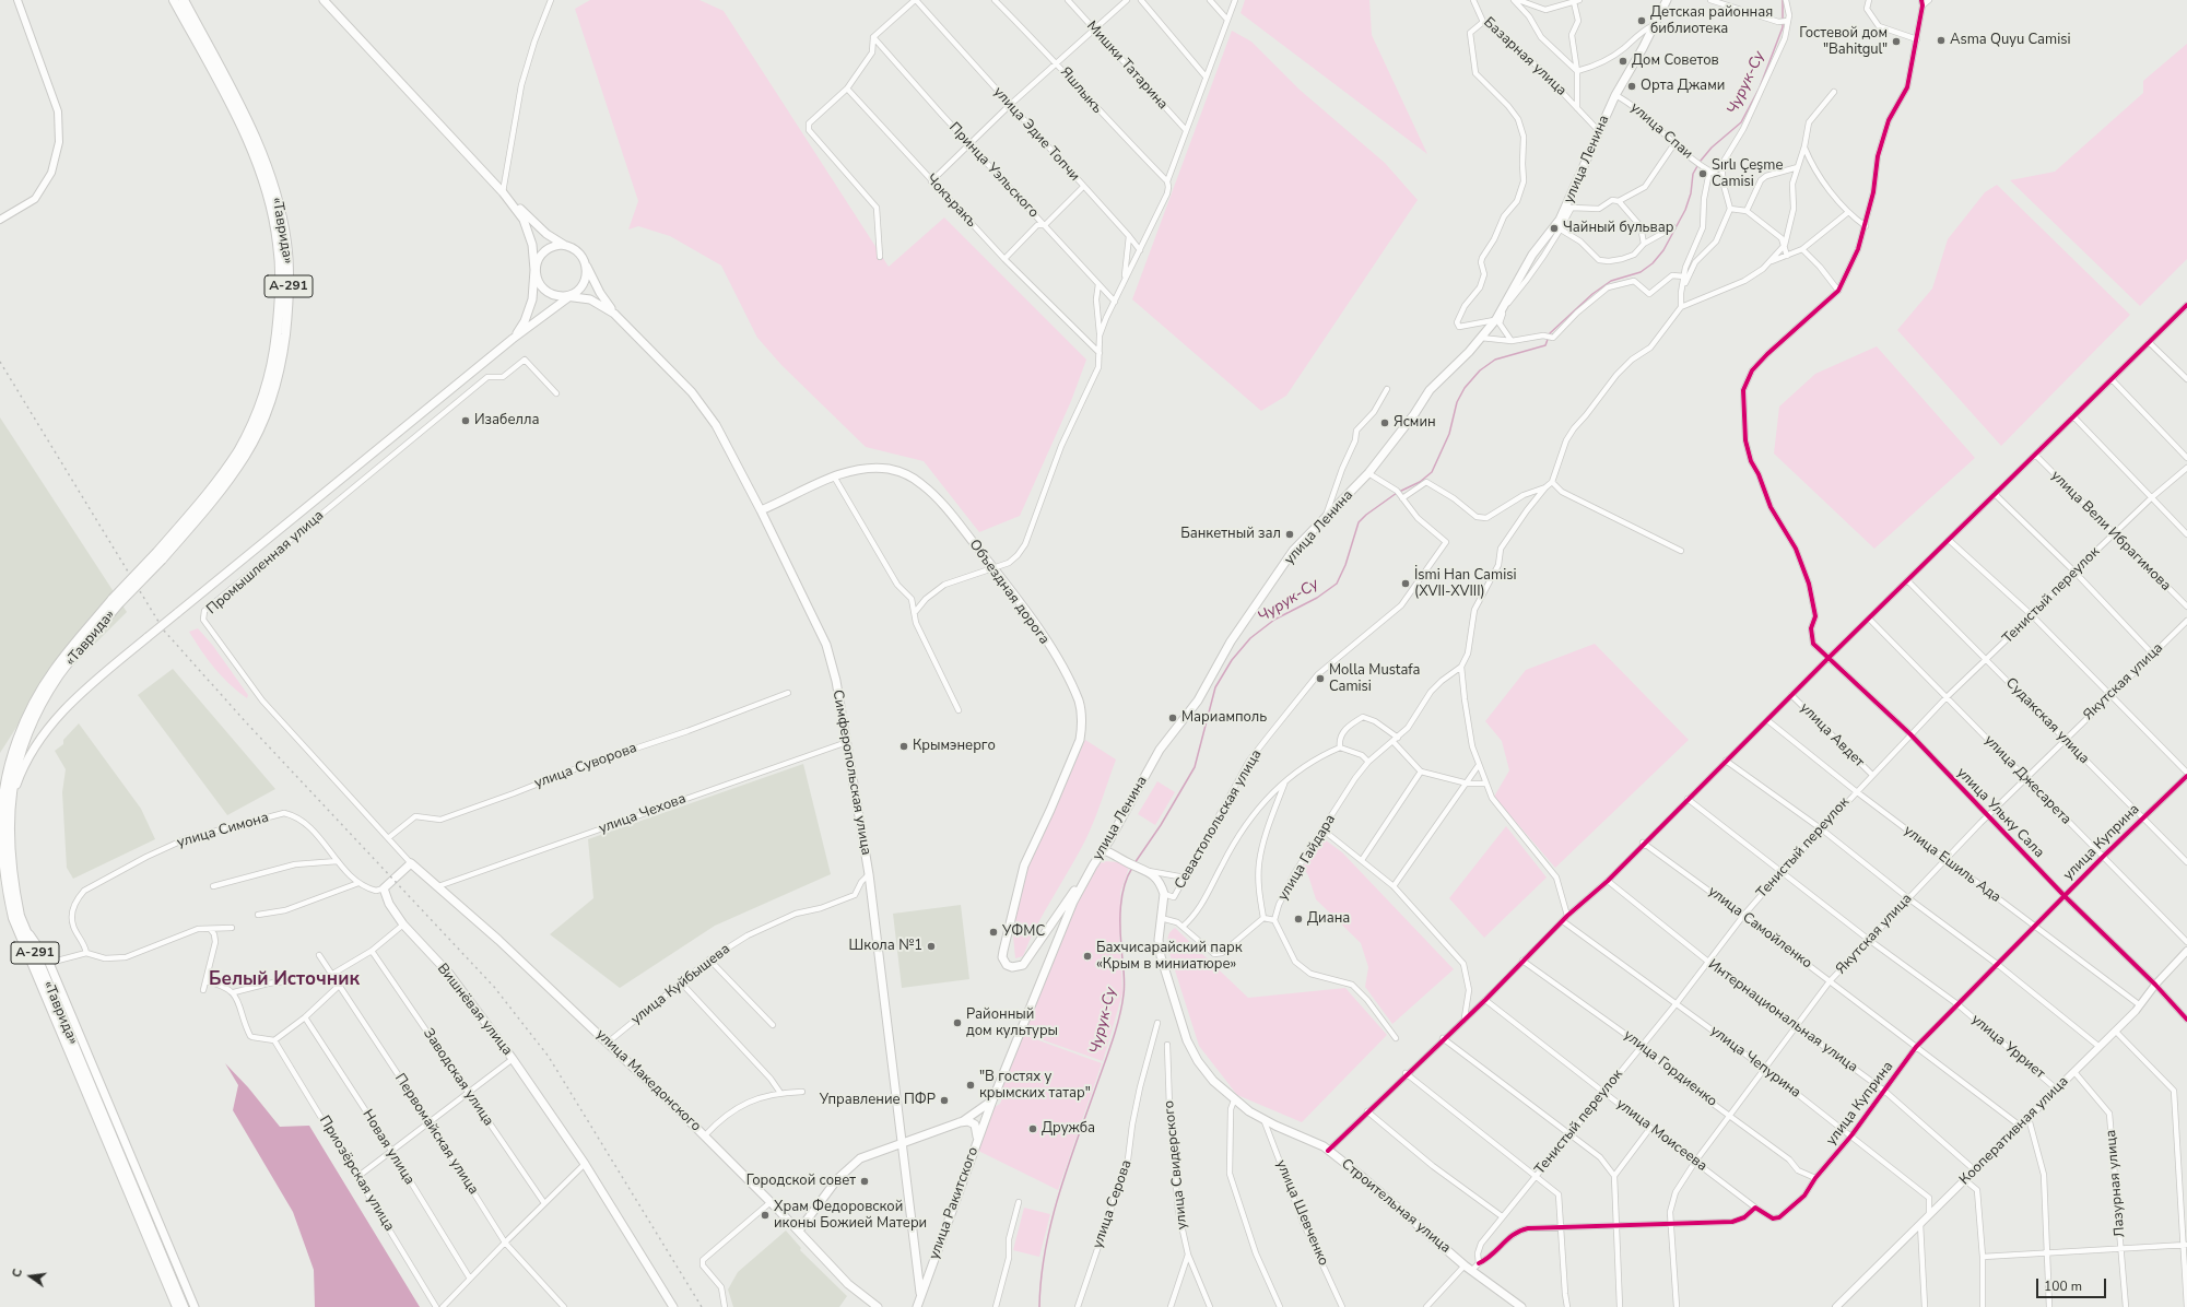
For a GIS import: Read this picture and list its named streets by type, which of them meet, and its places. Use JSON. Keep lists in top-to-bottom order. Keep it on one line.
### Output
{"streets":{"highway":["«Таврида»","А-291"],"main road":["улица Ленина","Объездная дорога","Симферопольская улица","Вишнёвая улица","улица Македонского","улица Ракитского","Строительная улица"],"street":["Базарная улица","Мишки Татарина","Яшлыкъ","улица Спаи","улица Эдие Топчи","Принца Уэльского","Чокъракъ","улица Вели Ибрагимова","Промышленная улица","Тенистый переулок","Якутская улица","Судакская улица","улица Авдет","улица Суворова","улица Джесарета","улица Ульку Сала","улица Чехова","Севастопольская улица","улица Симона","улица Куприна","улица Гайдара","улица Ешиль Ада","улица Самойленко","улица Куйбышева","Интернациональная улица","улица Урриет","улица Чепурина","улица Гордиенко","Заводская улица","Кооперативная улица","Первомайская улица","улица Моисеева","Новая улица","улица Свидерского","Приозёрская улица","Лазурная улица","улица Серова","улица Шевченко"]},"crossings":[["Базарная улица","улица Ленина"],["улица Спаи","улица Ленина"],["улица Ленина","Объездная дорога"],["улица Ленина","Севастопольская улица"],["улица Ленина","улица Ракитского"],["улица Вели Ибрагимова","Тенистый переулок"],["Промышленная улица","улица Суворова"],["Промышленная улица","улица Македонского"],["Объездная дорога","Симферопольская улица"],["Тенистый переулок","Судакская улица"],["Тенистый переулок","улица Авдет"],["Тенистый переулок","улица Джесарета"],["Тенистый переулок","улица Ульку Сала"],["Тенистый переулок","улица Ешиль Ада"],["Тенистый переулок","улица Самойленко"],["Тенистый переулок","Интернациональная улица"],["Тенистый переулок","улица Урриет"],["Тенистый переулок","улица Чепурина"],["Тенистый переулок","улица Гордиенко"],["Тенистый переулок","улица Моисеева"],["Якутская улица","Судакская улица"],["Якутская улица","улица Джесарета"],["Якутская улица","улица Ульку Сала"],["Якутская улица","улица Ешиль Ада"],["Якутская улица","улица Самойленко"],["Якутская улица","Интернациональная улица"],["Якутская улица","улица Урриет"],["Якутская улица","улица Чепурина"],["Якутская улица","улица Гордиенко"],["Якутская улица","улица Моисеева"],["Судакская улица","улица Куприна"],["Симферопольская улица","улица Чехова"],["Симферопольская улица","улица Куйбышева"],["Симферопольская улица","улица Ракитского"],["улица Джесарета","улица Куприна"],["улица Ульку Сала","улица Куприна"],["улица Ульку Сала","Кооперативная улица"],["улица Чехова","улица Македонского"],["Севастопольская улица","Строительная улица"],["улица Симона","Вишнёвая улица"],["улица Куприна","улица Ешиль Ада"],["улица Куприна","улица Самойленко"],["улица Куприна","Интернациональная улица"],["улица Куприна","улица Урриет"],["улица Куприна","улица Чепурина"],["улица Куприна","улица Гордиенко"],["улица Куприна","улица Моисеева"],["улица Ешиль Ада","Кооперативная улица"],["улица Самойленко","Кооперативная улица"],["улица Куйбышева","улица Македонского"],["Интернациональная улица","Кооперативная улица"],["улица Урриет","Кооперативная улица"],["улица Чепурина","Кооперативная улица"],["Кооперативная улица","Лазурная улица"],["Строительная улица","улица Шевченко"]],"districts":["Белый Источник"],"water":["Чурук-Су"],"places":["Детская районная библиотека","Asma Quyu Camisi","Гостевой дом \"Bahitgul\"","Дом Советов","Орта Джами","Sırlı Çeşme Camisi","Чайный бульвар","Изабелла","Ясмин","Банкетный зал","İsmi Han Camisi (XVII-XVIII)","Molla Mustafa Camisi","Мариамполь","Крымэнерго","Диана","УФМС","Школа №1","Бахчисарайский парк «Крым в миниатюре»","Районный дом культуры","\"В гостях у крымских татар\"","Управление ПФР","Дружба","Городской совет","Xрам Федоровской иконы Божией Матери"],"scale_bar":"100 m","north":"left"}
